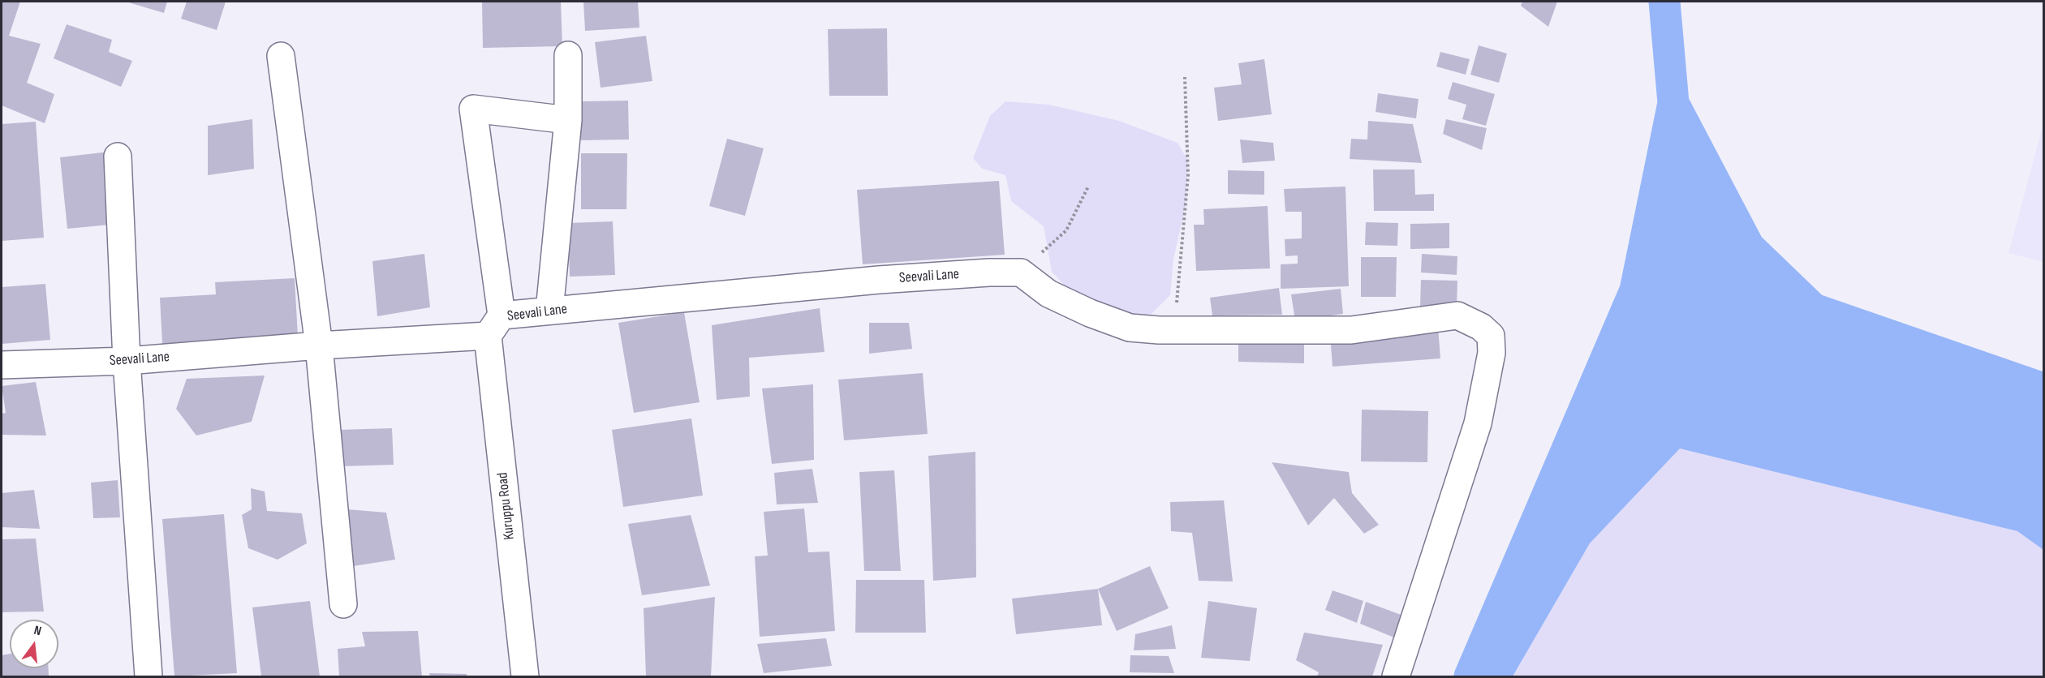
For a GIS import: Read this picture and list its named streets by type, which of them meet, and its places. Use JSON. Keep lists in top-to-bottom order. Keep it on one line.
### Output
{"streets":{"street":["Seevali Lane","Kuruppu Road"]},"crossings":[["Seevali Lane","Kuruppu Road"]],"north":"top"}
